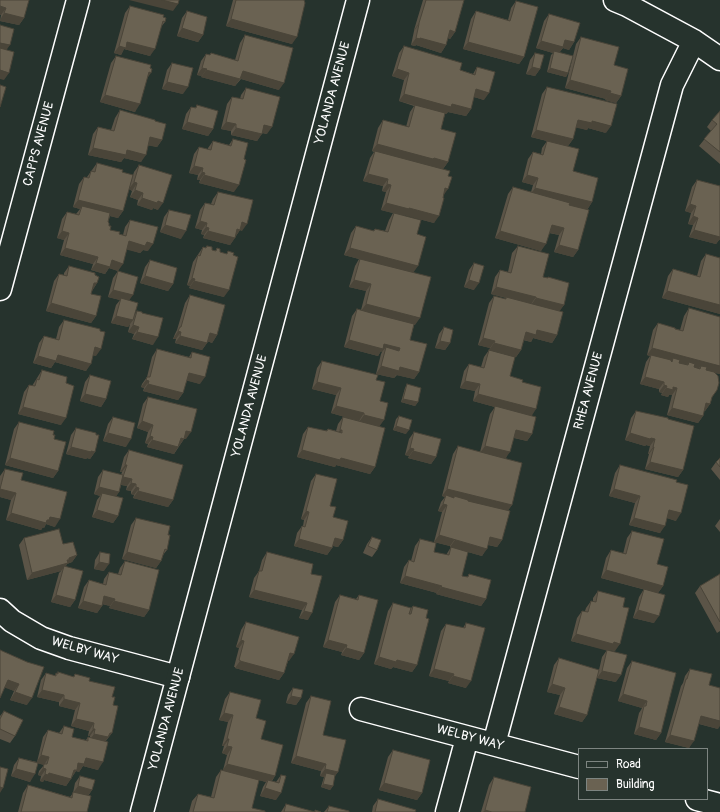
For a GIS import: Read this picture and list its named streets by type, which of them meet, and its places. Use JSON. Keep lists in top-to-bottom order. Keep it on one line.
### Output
{"streets":{"street":["YOLANDA AVENUE","CAPPS AVENUE","RHEA AVENUE","WELBY WAY"]},"crossings":[["YOLANDA AVENUE","WELBY WAY"],["RHEA AVENUE","WELBY WAY"]],"legend":["Road","Building"]}
